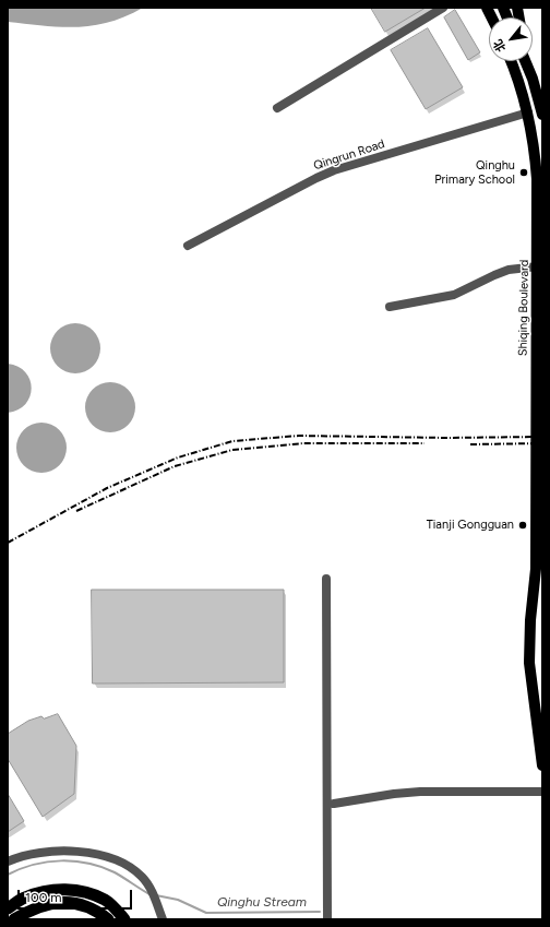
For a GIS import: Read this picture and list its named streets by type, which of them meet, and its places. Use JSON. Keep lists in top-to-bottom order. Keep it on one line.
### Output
{"streets":{"main road":["Shiqing Boulevard"],"street":["Qingrun Road"]},"crossings":[["Qingrun Road","Shiqing Boulevard"]],"water":["Qinghu Stream"],"places":["Qinghu Primary School","Tianji Gongguan"],"scale_bar":"100 m","north":"bottom left"}
